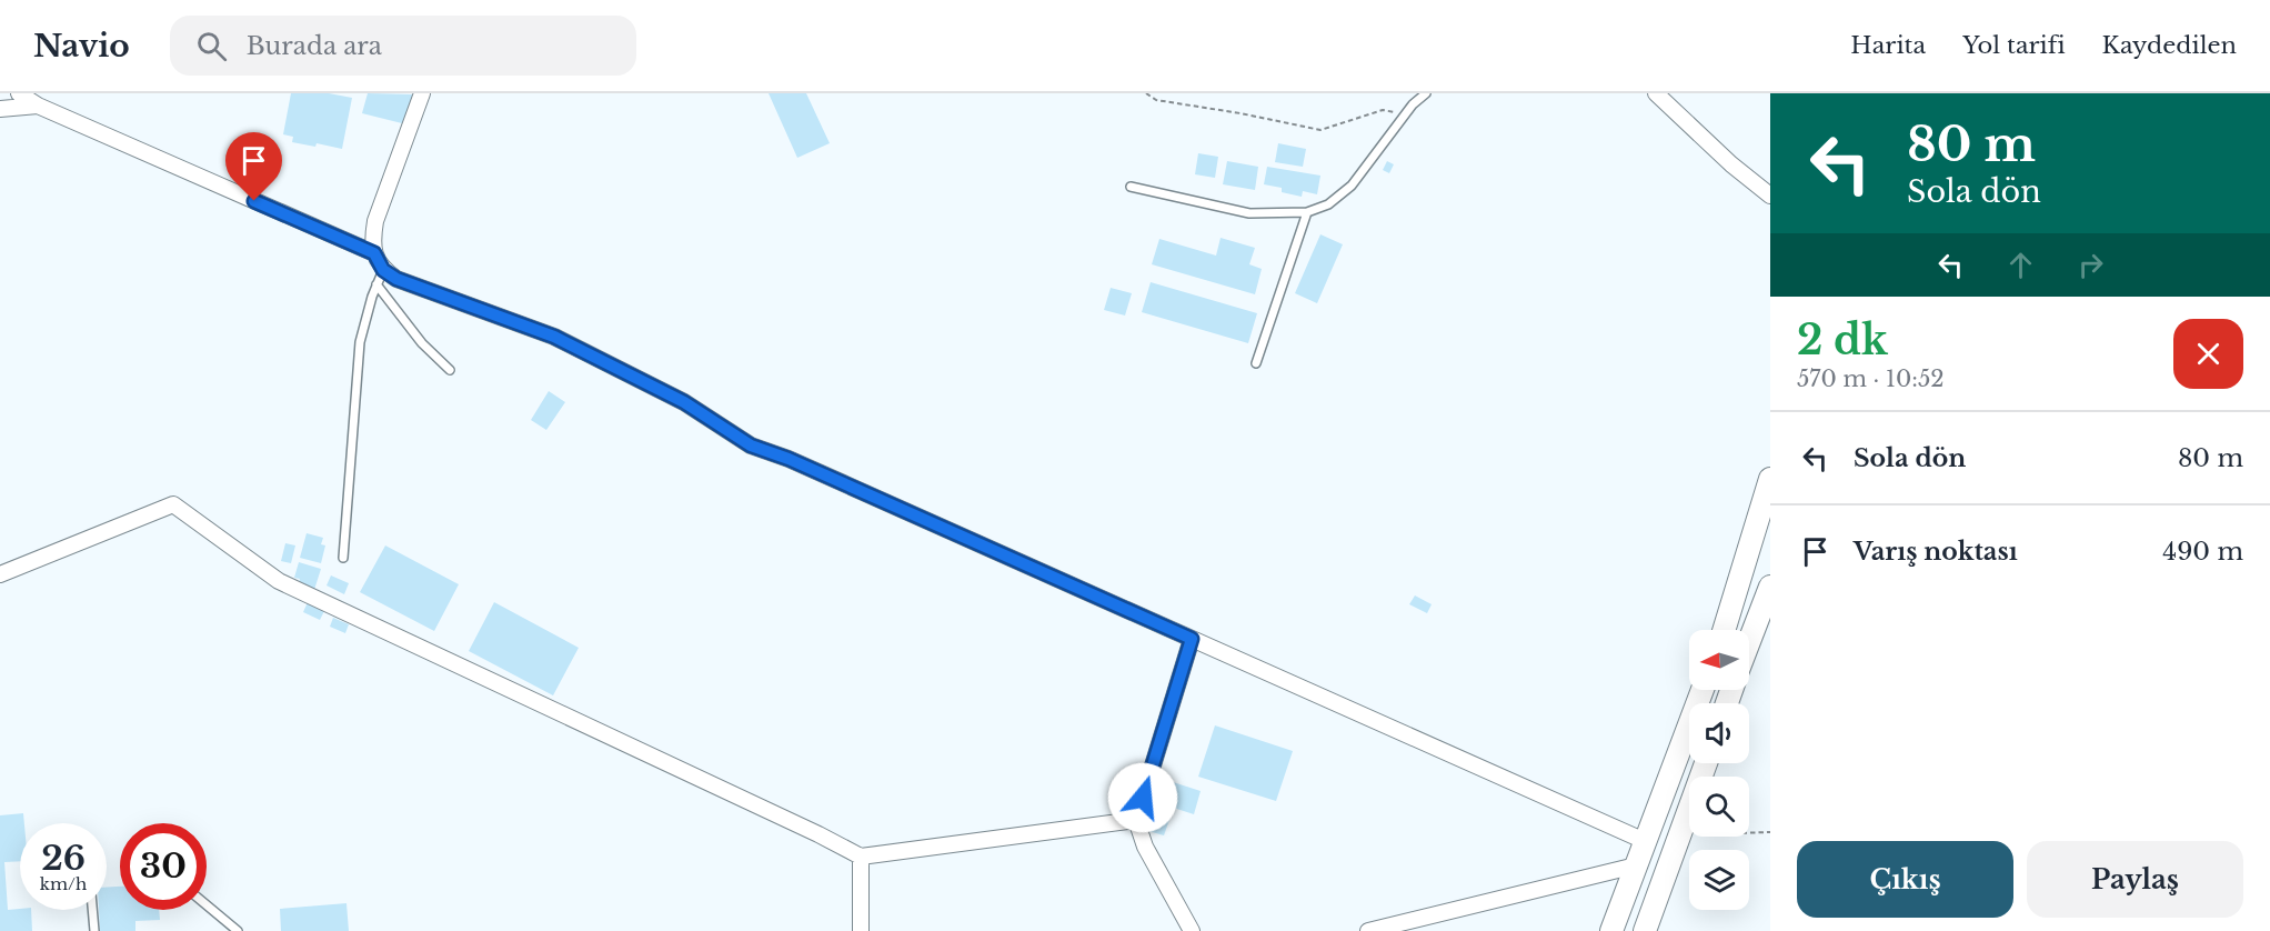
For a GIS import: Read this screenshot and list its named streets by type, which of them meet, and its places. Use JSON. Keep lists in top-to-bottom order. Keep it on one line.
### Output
{"north":"left","page":{"header":"Navio","search":"Burada ara","nav":["Harita","Yol tarifi","Kaydedilen"],"turn":["80 m","Sola dön"],"heading":["2 dk","570 m · 10:52"],"list":[{"name":"Sola dön","value":"80 m"},{"name":"Varış noktası","value":"490 m"}],"speed":"26 km/h","limit":"30","buttons":["Çıkış","Paylaş"]}}
